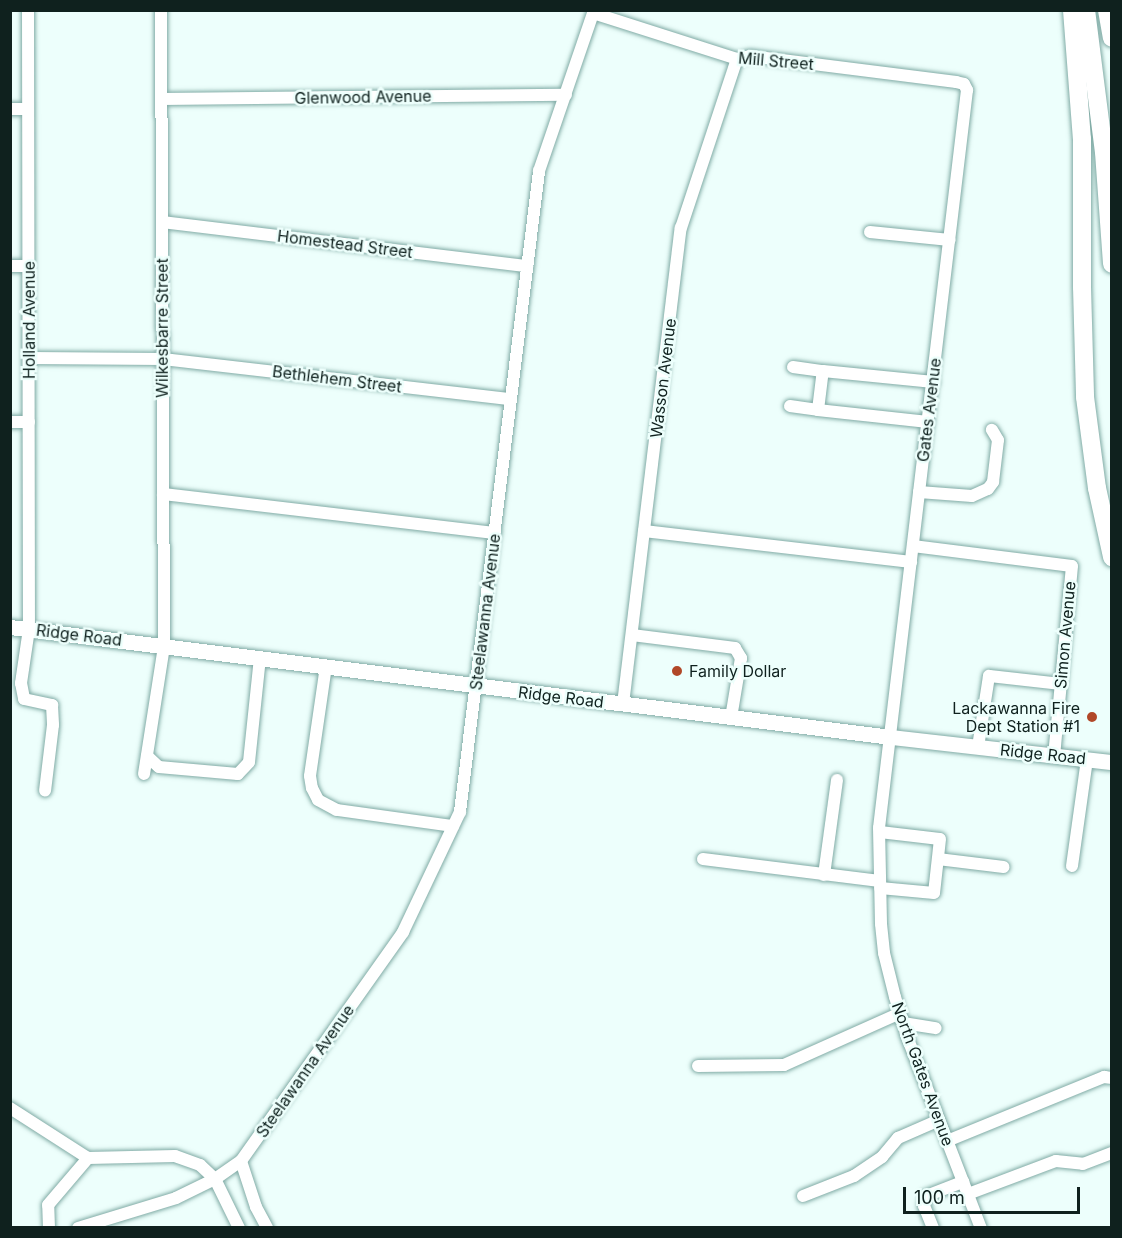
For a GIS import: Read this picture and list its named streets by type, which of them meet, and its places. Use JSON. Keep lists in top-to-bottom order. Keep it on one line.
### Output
{"streets":{"main road":["Ridge Road"],"street":["Mill Street","Glenwood Avenue","Homestead Street","Holland Avenue","Wilkesbarre Street","Wasson Avenue","Bethlehem Street","Gates Avenue","Steelawanna Avenue","Simon Avenue","North Gates Avenue"]},"crossings":[["Mill Street","Wasson Avenue"],["Mill Street","Gates Avenue"],["Mill Street","Steelawanna Avenue"],["Glenwood Avenue","Wilkesbarre Street"],["Glenwood Avenue","Steelawanna Avenue"],["Homestead Street","Wilkesbarre Street"],["Homestead Street","Steelawanna Avenue"],["Holland Avenue","Bethlehem Street"],["Holland Avenue","Ridge Road"],["Wilkesbarre Street","Bethlehem Street"],["Wilkesbarre Street","Ridge Road"],["Wasson Avenue","Ridge Road"],["Bethlehem Street","Steelawanna Avenue"],["Gates Avenue","Ridge Road"],["Gates Avenue","Simon Avenue"],["Gates Avenue","North Gates Avenue"],["Steelawanna Avenue","Ridge Road"],["Ridge Road","Simon Avenue"],["Ridge Road","North Gates Avenue"]],"places":["Family Dollar","Lackawanna Fire Dept Station #1"],"scale_bar":"100 m"}
